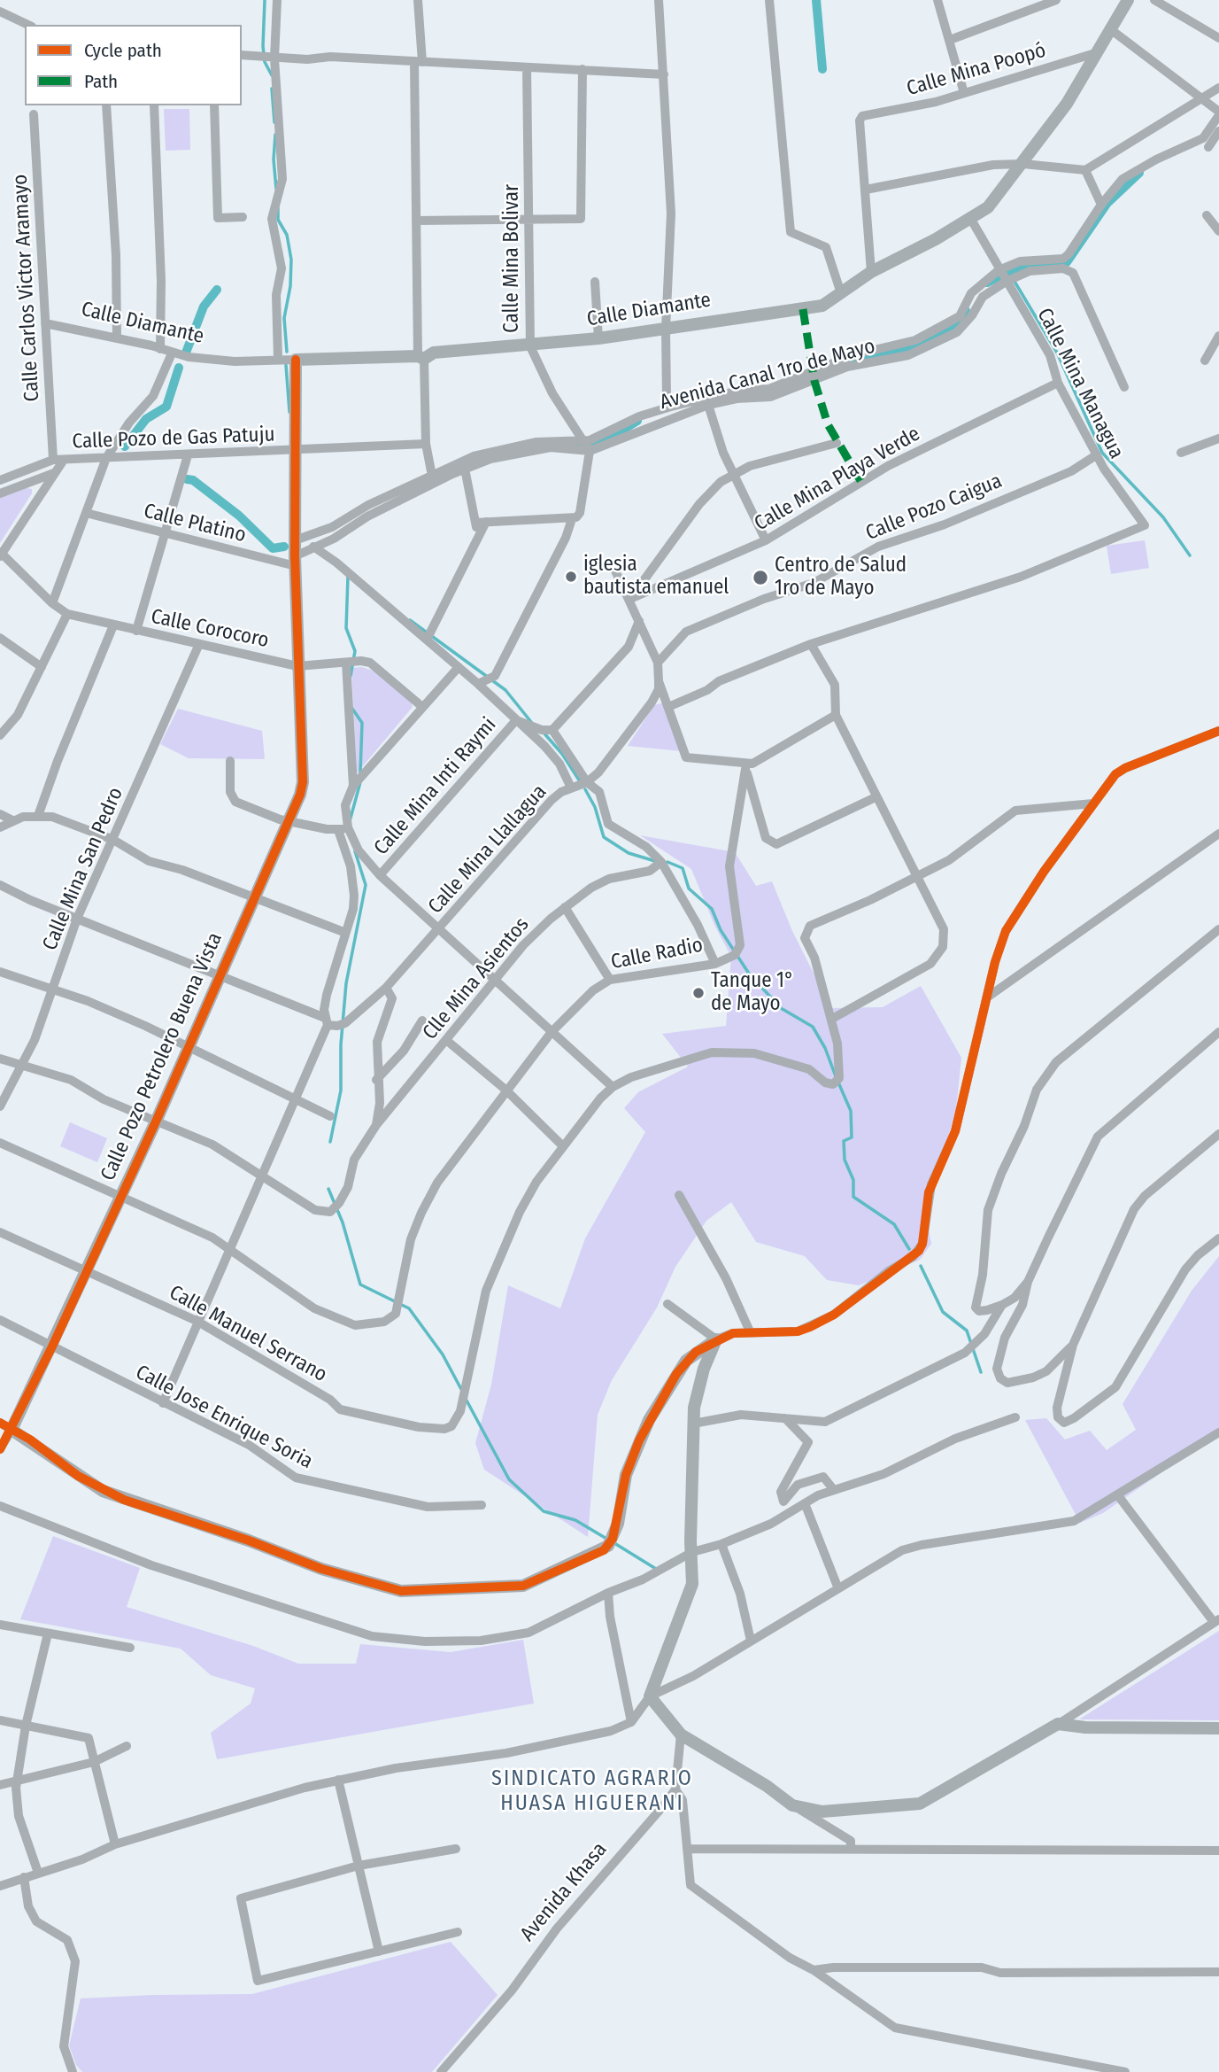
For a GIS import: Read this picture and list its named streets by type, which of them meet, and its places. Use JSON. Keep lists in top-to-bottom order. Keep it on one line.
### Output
{"streets":{"street":["Calle Mina Poopó","Calle Mina Bolivar","Calle Carlos Victor Aramayo","Calle Diamante","Avenida Canal 1ro de Mayo","Calle Mina Managua","Calle Pozo de Gas Patuju","Calle Mina Playa Verde","Calle Pozo Caigua","Calle Platino","Calle Corocoro","Calle Mina Inti Raymi","Calle Mina Llallagua","Calle Mina San Pedro","Calle Radio","Clle Mina Asientos","Calle Pozo Petrolero Buena Vista","Calle Manuel Serrano","Calle Jose Enrique Soria","Avenida Khasa"]},"crossings":[["Calle Mina Poopó","Calle Diamante"],["Calle Mina Bolivar","Calle Diamante"],["Calle Mina Bolivar","Avenida Canal 1ro de Mayo"],["Calle Carlos Victor Aramayo","Calle Diamante"],["Calle Carlos Victor Aramayo","Calle Pozo de Gas Patuju"],["Calle Diamante","Calle Mina Managua"],["Calle Diamante","Calle Pozo Petrolero Buena Vista"],["Avenida Canal 1ro de Mayo","Calle Mina Managua"],["Avenida Canal 1ro de Mayo","Calle Platino"],["Avenida Canal 1ro de Mayo","Calle Pozo Petrolero Buena Vista"],["Calle Mina Managua","Calle Mina Playa Verde"],["Calle Mina Managua","Calle Pozo Caigua"],["Calle Pozo de Gas Patuju","Calle Pozo Petrolero Buena Vista"],["Calle Platino","Calle Pozo Petrolero Buena Vista"],["Calle Corocoro","Calle Mina San Pedro"],["Calle Corocoro","Calle Pozo Petrolero Buena Vista"],["Calle Radio","Clle Mina Asientos"],["Calle Pozo Petrolero Buena Vista","Calle Manuel Serrano"],["Calle Pozo Petrolero Buena Vista","Calle Jose Enrique Soria"]],"districts":["SINDICATO AGRARIO HUASA HIGUERANI"],"places":["iglesia bautista emanuel","Centro de Salud 1ro de Mayo","Tanque 1° de Mayo"],"legend":["Cycle path","Path"]}
